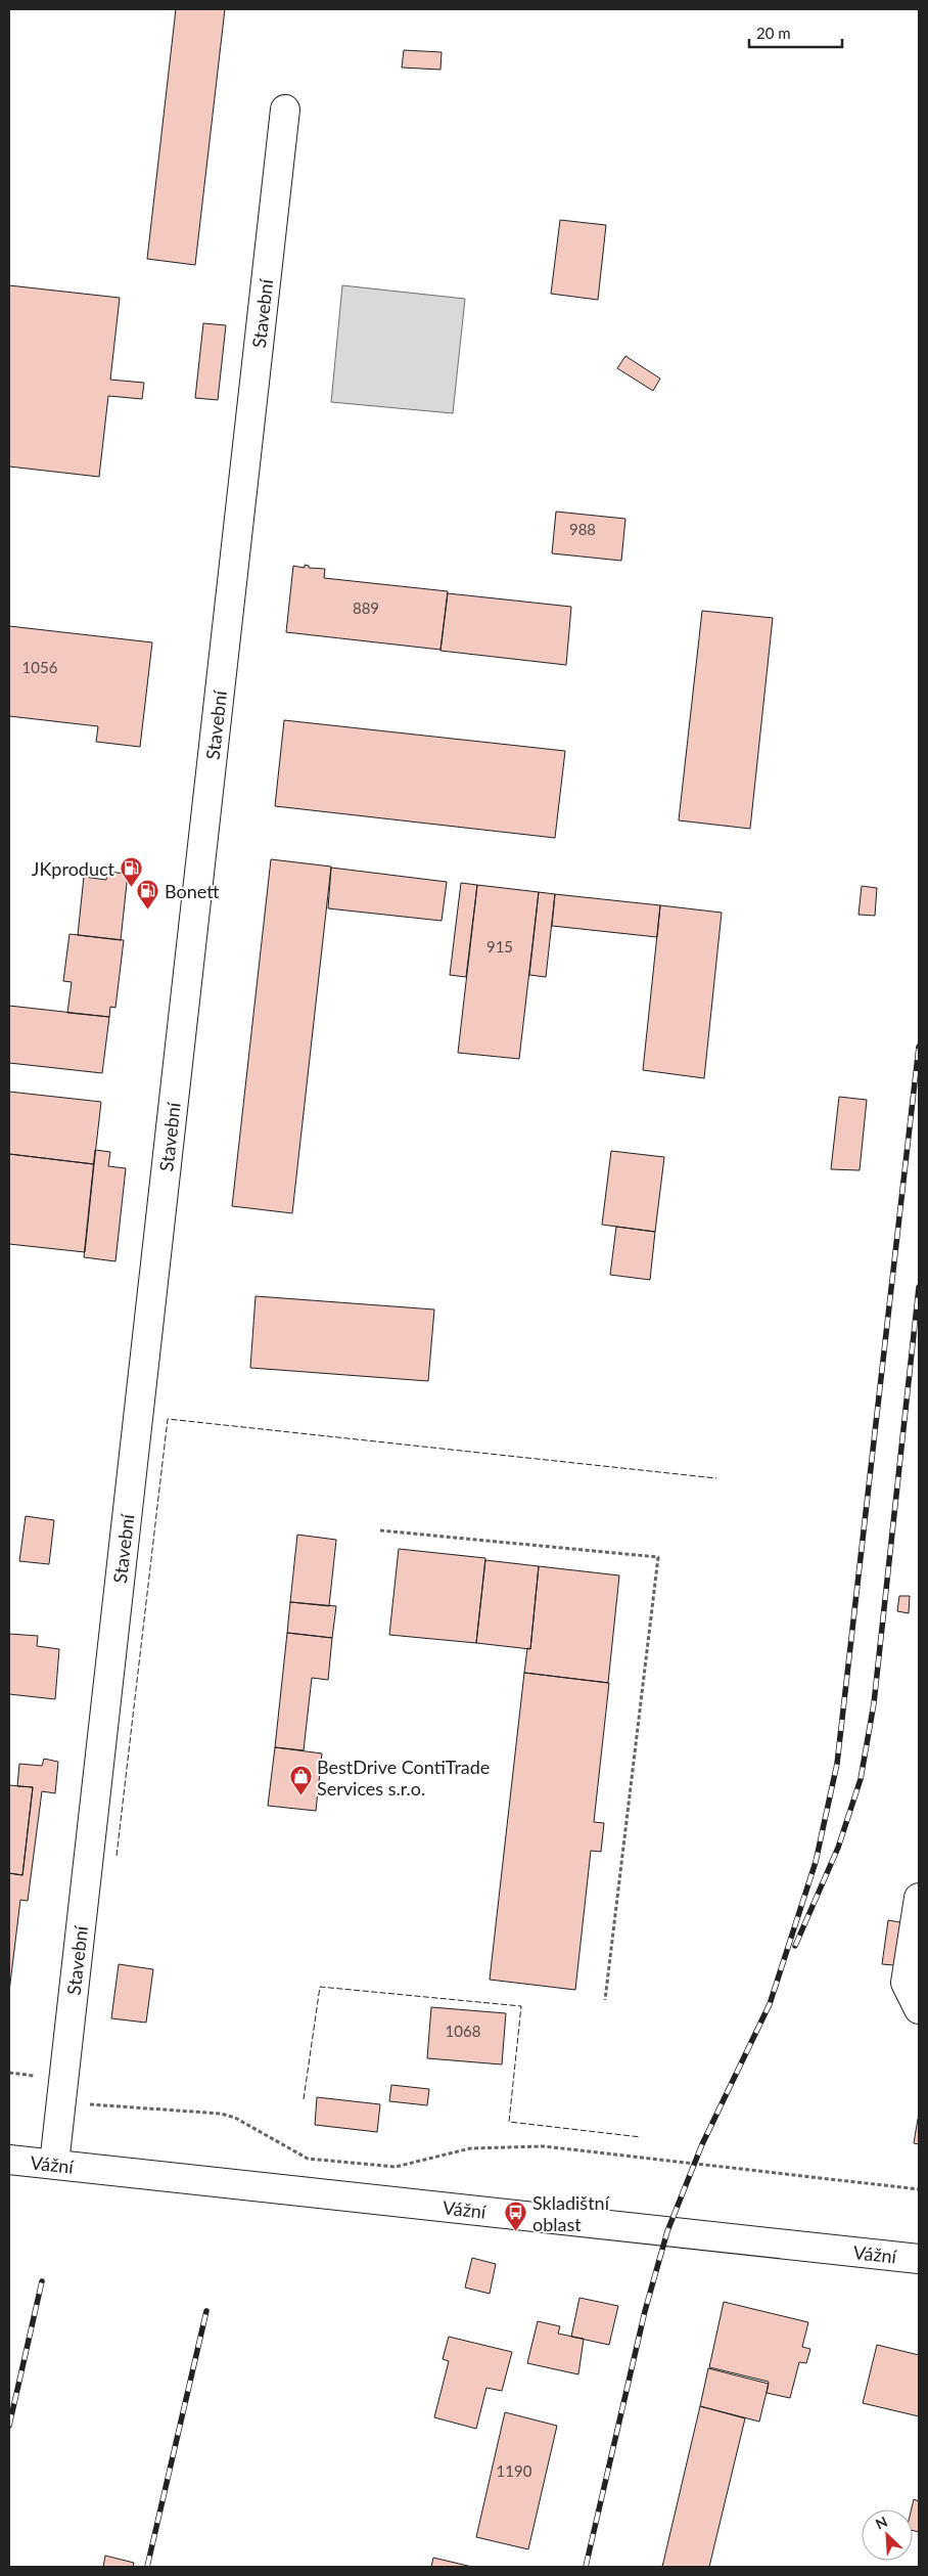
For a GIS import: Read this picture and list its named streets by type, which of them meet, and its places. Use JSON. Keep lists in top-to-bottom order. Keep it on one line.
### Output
{"streets":{"street":["Stavební","Vážní"]},"crossings":[["Stavební","Vážní"]],"places":{"fuel station":["JKproduct","Bonett"],"shop":["BestDrive ContiTrade Services s.r.o."],"bus stop":["Skladištní oblast"]},"house_numbers":["988","889","1056","915","1068","1190"],"scale_bar":"20 m","north":"top left"}
